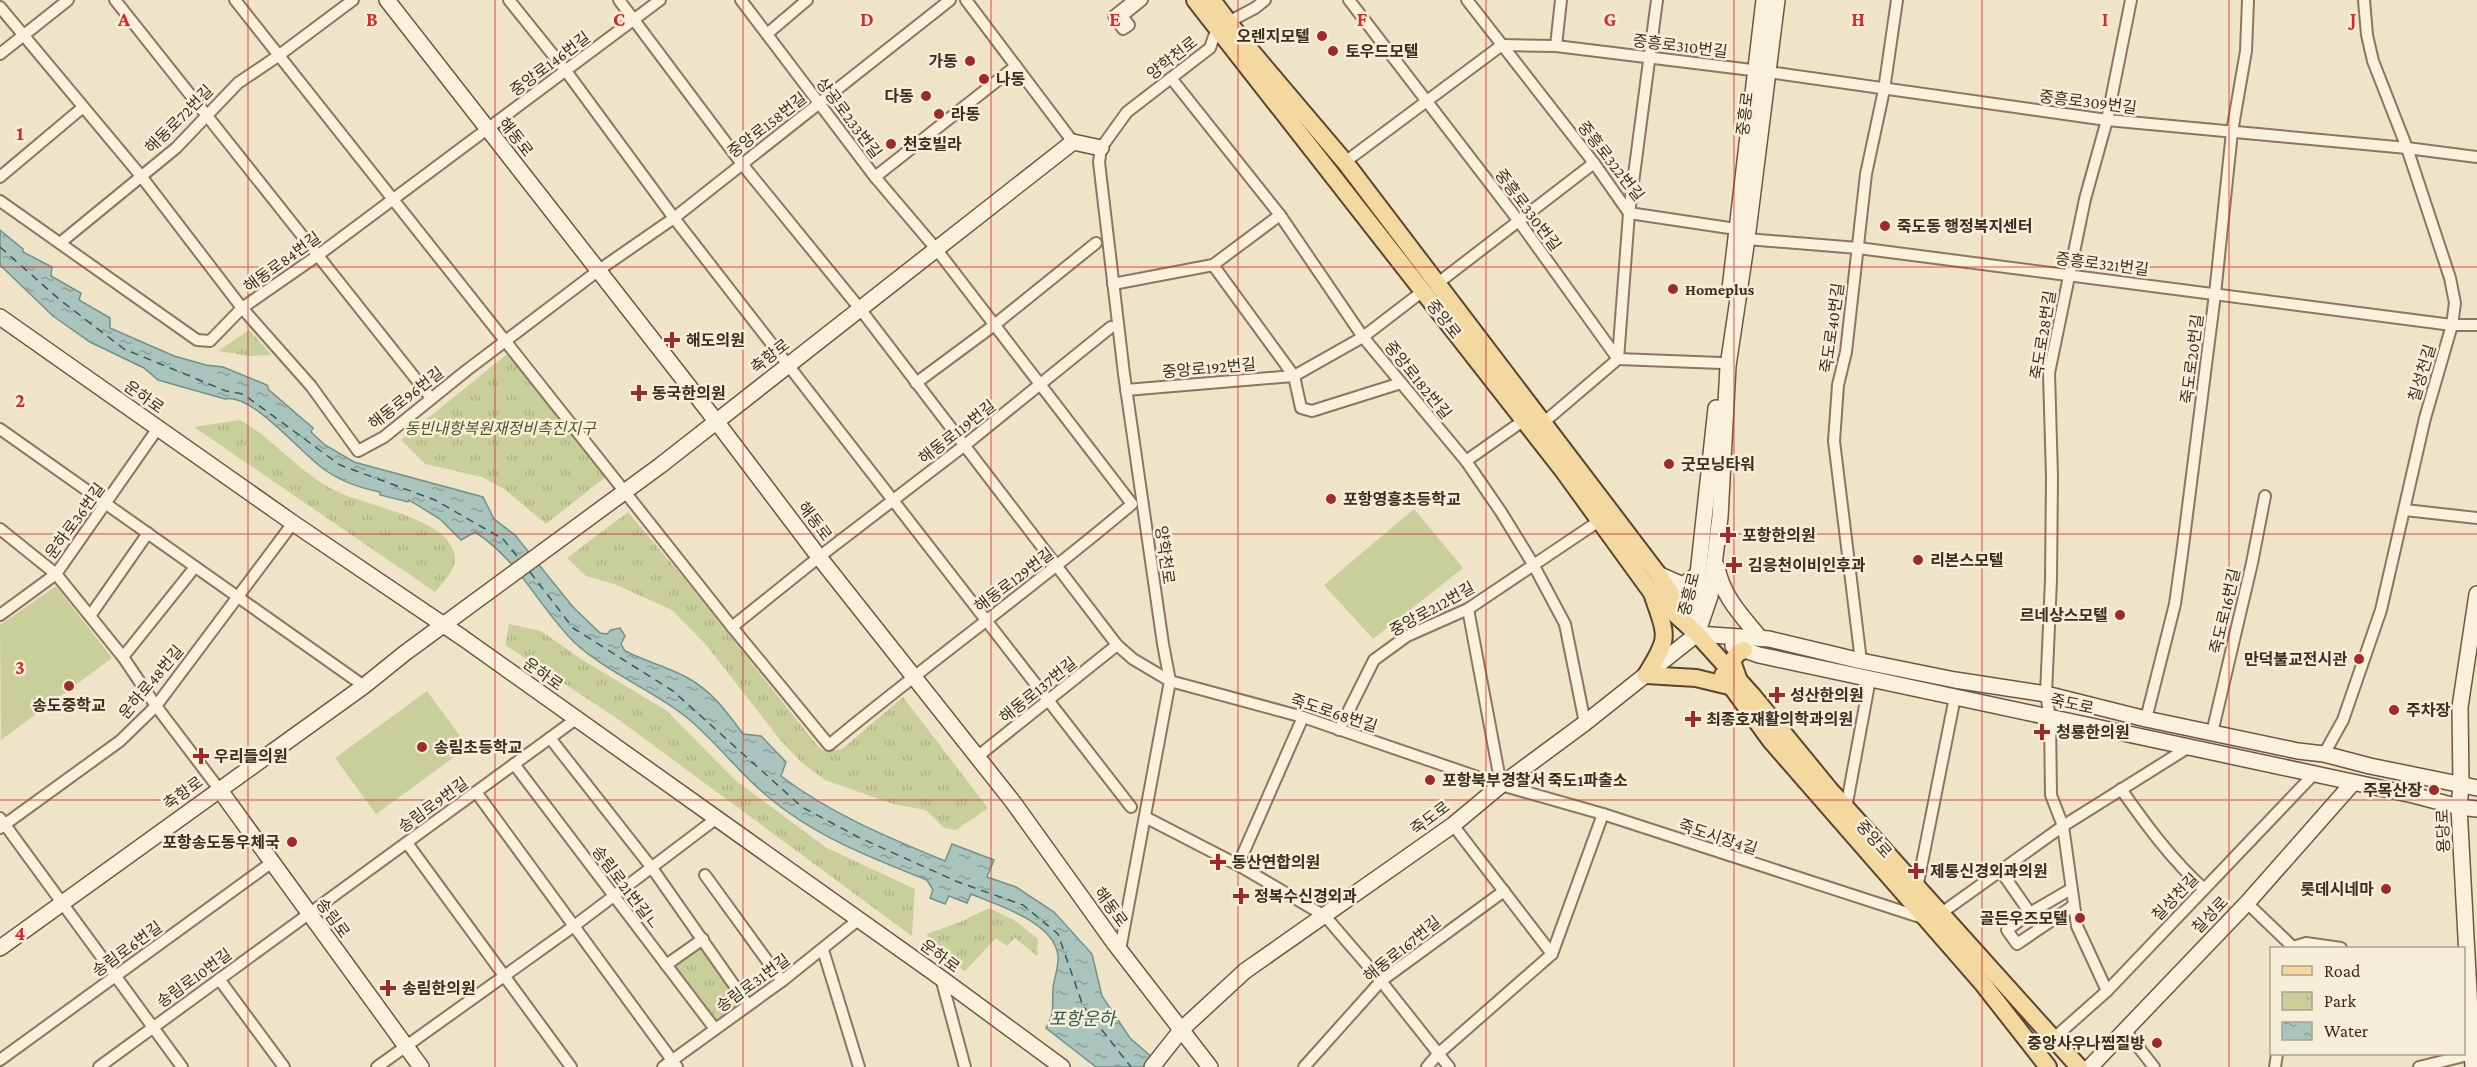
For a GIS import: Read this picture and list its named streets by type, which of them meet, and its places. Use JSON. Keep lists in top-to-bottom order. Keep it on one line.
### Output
{"streets":{"main road":["중흥로","해동로","중앙로","축항로","운하로","죽도로","용당로","칠성로","송림로"],"street":["중흥로310번길","양학천로","중앙로146번길","중흥로309번길","상공로233번길","해동로72번길","중앙로158번길","중흥로322번길","중흥로330번길","해동로84번길","중흥로321번길","죽도로40번길","죽도로28번길","죽도로20번길","중앙로192번길","칠성천길","중앙로182번길","해동로96번길","해동로119번길","운하로36번길","해동로129번길","중앙로212번길","죽도로16번길","운하로48번길","해동로137번길","죽도로68번길","송림로9번길","죽도시장4길","송림로21번길ㄴ","송림로6번길","해동로167번길","송림로10번길","송림로31번길"]},"crossings":[["중흥로310번길","중흥로309번길"],["중흥로310번길","중흥로"],["중흥로310번길","중흥로322번길"],["양학천로","해동로"],["양학천로","중앙로"],["양학천로","중앙로192번길"],["양학천로","중앙로182번길"],["양학천로","죽도로68번길"],["중앙로146번길","해동로"],["중앙로146번길","해동로84번길"],["중앙로146번길","죽도로68번길"],["중흥로309번길","중흥로"],["중흥로309번길","죽도로40번길"],["중흥로309번길","죽도로28번길"],["중흥로309번길","죽도로20번길"],["중흥로309번길","칠성천길"],["중흥로","중흥로322번길"],["중흥로","중흥로321번길"],["중흥로","중앙로"],["중흥로","죽도로"],["상공로233번길","중앙로158번길"],["상공로233번길","축항로"],["중앙로158번길","해동로"],["중앙로158번길","해동로96번길"],["중앙로158번길","죽도로68번길"],["해동로","해동로84번길"],["해동로","축항로"],["해동로","해동로96번길"],["해동로","해동로119번길"],["해동로","해동로129번길"],["해동로","해동로137번길"],["해동로","죽도로"],["중흥로322번길","중흥로321번길"],["중흥로322번길","중앙로"],["중흥로330번길","중앙로"],["해동로84번길","해동로96번길"],["중흥로321번길","죽도로40번길"],["중흥로321번길","죽도로28번길"],["중흥로321번길","죽도로20번길"],["중흥로321번길","칠성천길"],["중앙로","중앙로192번길"],["중앙로","칠성천길"],["중앙로","중앙로212번길"],["중앙로","죽도로"],["중앙로","죽도시장4길"],["죽도로40번길","죽도로"],["죽도로28번길","칠성천길"],["죽도로28번길","죽도로"],["축항로","운하로"],["축항로","죽도로68번길"],["축항로","송림로"],["죽도로20번길","죽도로"],["중앙로192번길","중앙로182번길"],["칠성천길","죽도로"],["중앙로182번길","중앙로212번길"],["중앙로182번길","죽도로"],["운하로","운하로36번길"],["운하로","운하로48번길"],["운하로","송림로9번길"],["운하로","송림로31번길"],["해동로119번길","해동로129번길"],["해동로119번길","죽도로68번길"],["해동로129번길","죽도로68번길"],["중앙로212번길","죽도로68번길"],["죽도로16번길","죽도로"],["해동로137번길","죽도로68번길"],["죽도로","죽도로68번길"],["죽도로","용당로"],["죽도로","죽도시장4길"],["죽도로","칠성로"],["죽도로68번길","죽도시장4길"],["송림로9번길","송림로21번길ㄴ"],["송림로9번길","송림로"],["송림로9번길","송림로10번길"],["송림로21번길ㄴ","송림로31번길"],["송림로","송림로6번길"],["송림로","송림로10번길"]],"water":["포항운하"],"parks":["동빈내항복원재정비촉진지구"],"places":{"other":["오렌지모텔","토우드모텔","가동","나동","다동","라동","천호빌라","죽도동 행정복지센터","Homeplus","굿모닝타워","포항영흥초등학교","리본스모텔","르네상스모텔","만덕불교전시관","송도중학교","주차장","송림초등학교","포항북부경찰서 죽도1파출소","주목산장","포항송도동우체국","롯데시네마","골든우즈모텔","중앙사우나찜질방"],"health":["해도의원","동국한의원","포항한의원","김응천이비인후과","성산한의원","최종호재활의학과의원","청룡한의원","우리들의원","동산연합의원","제통신경외과의원","정복수신경외과","송림한의원"]},"legend":["Road","Park","Water"],"grid":{"columns":["A","B","C","D","E","F","G","H","I","J"],"rows":["1","2","3","4"]}}
